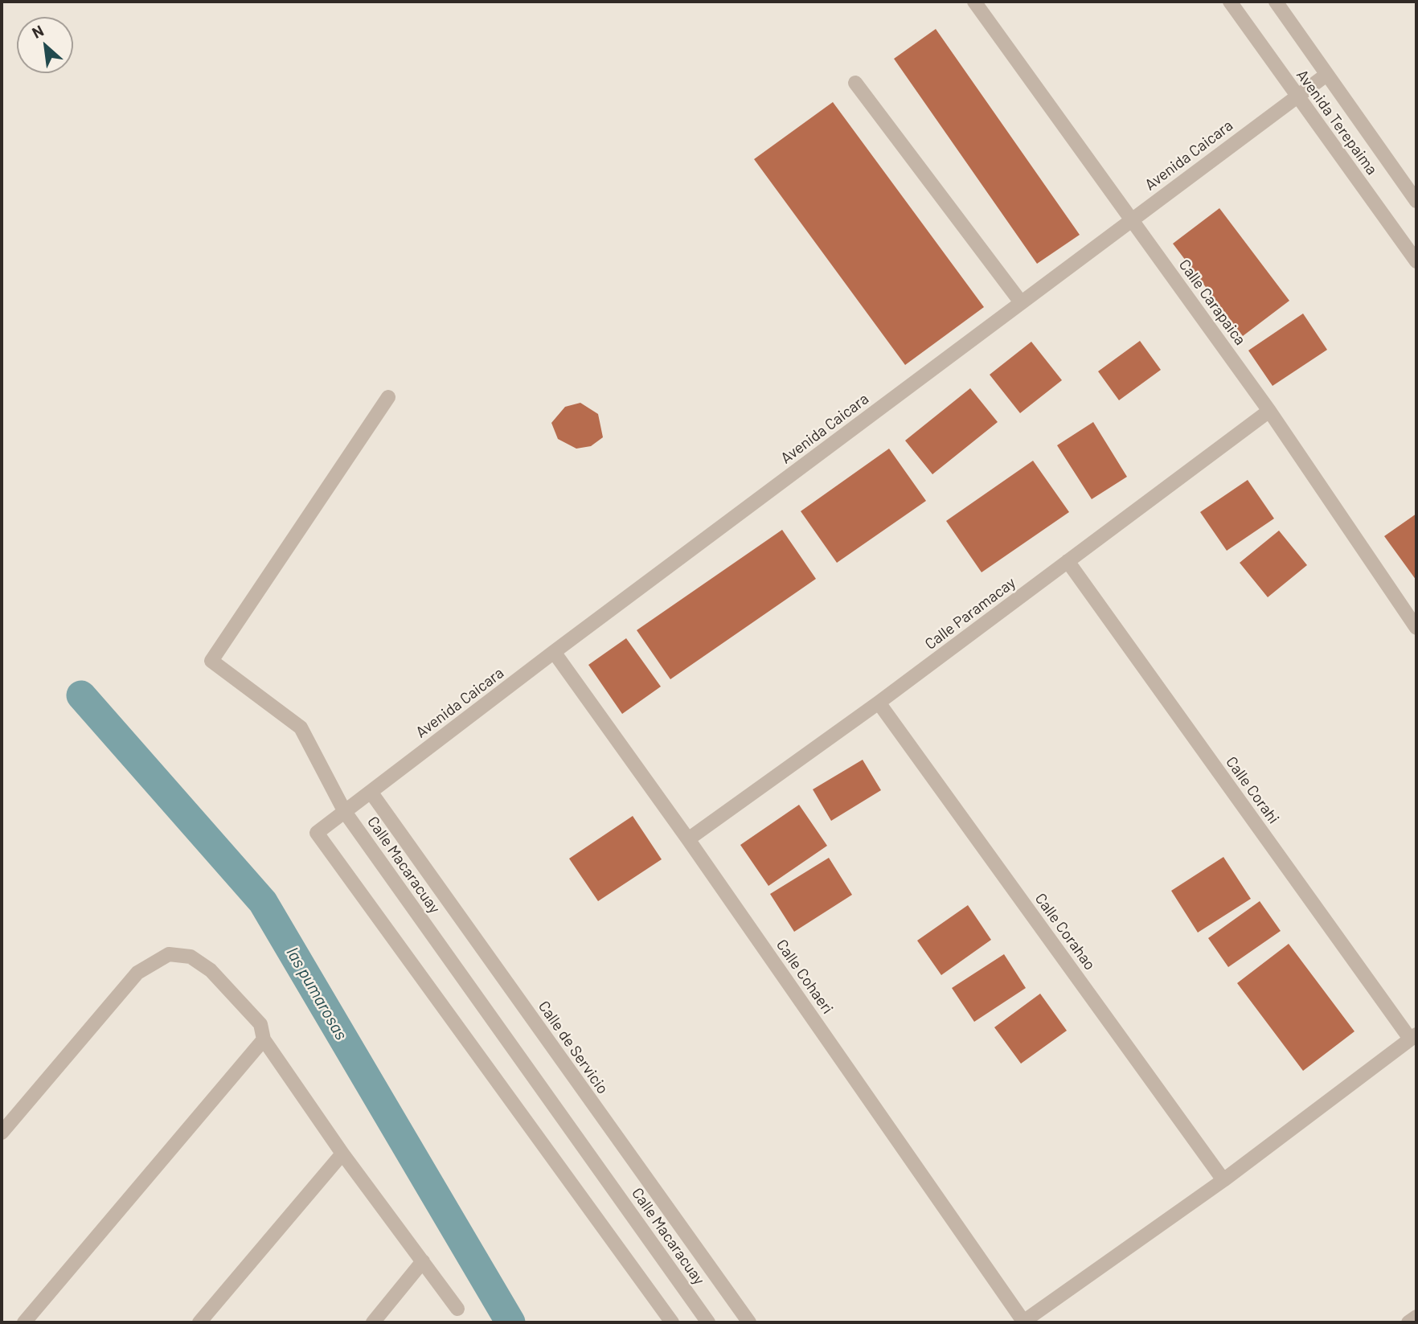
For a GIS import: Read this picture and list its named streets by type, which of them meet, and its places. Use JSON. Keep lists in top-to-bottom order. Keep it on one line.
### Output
{"streets":{"street":["Avenida Terepaima","Avenida Caicara","Calle Carapaica","Calle Paramacay","Calle Corahi","Calle Macaracuay","Calle Corahao","Calle Cohaeri","Calle de Servicio"]},"crossings":[["Avenida Terepaima","Avenida Caicara"],["Avenida Caicara","Calle Carapaica"],["Avenida Caicara","Calle Macaracuay"],["Avenida Caicara","Calle Cohaeri"],["Avenida Caicara","Calle de Servicio"],["Calle Carapaica","Calle Paramacay"],["Calle Paramacay","Calle Corahi"],["Calle Paramacay","Calle Corahao"],["Calle Paramacay","Calle Cohaeri"]],"water":["las pumarosas"],"north":"top left"}
